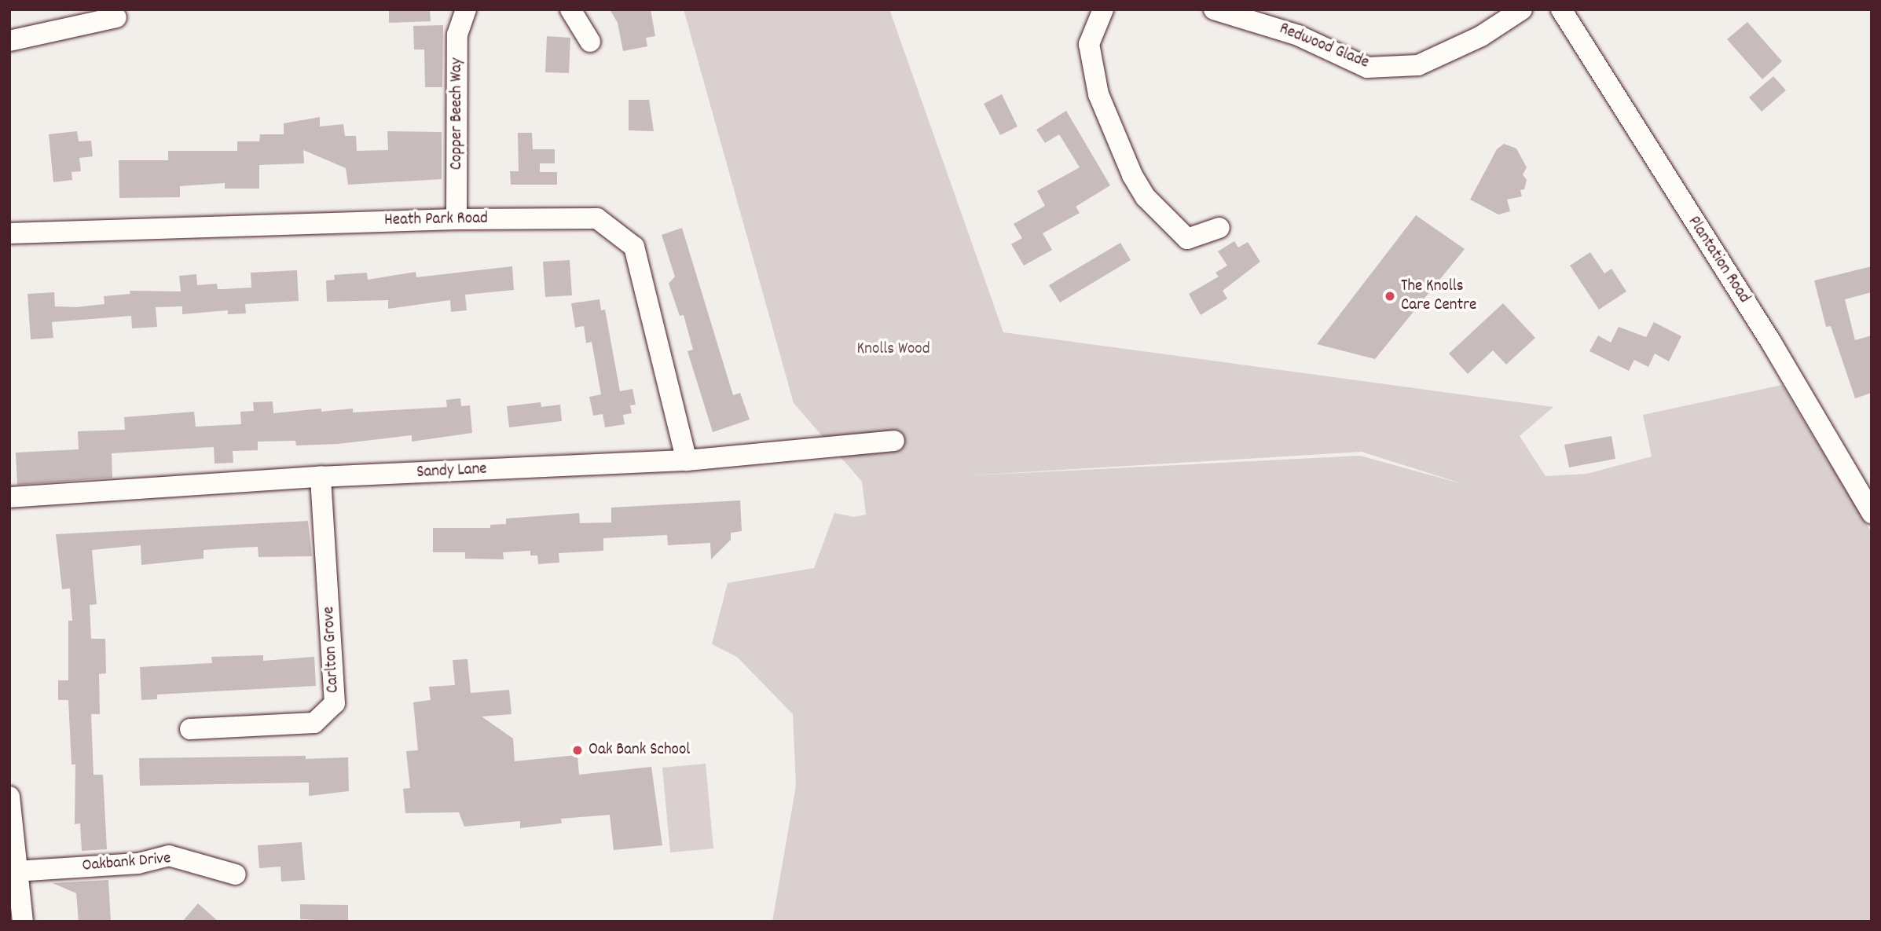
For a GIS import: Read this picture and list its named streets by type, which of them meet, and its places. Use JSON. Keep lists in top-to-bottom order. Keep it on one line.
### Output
{"streets":{"street":["Redwood Glade","Copper Beech Way","Heath Park Road","Plantation Road","Sandy Lane","Carlton Grove","Oakbank Drive"]},"crossings":[["Copper Beech Way","Heath Park Road"],["Heath Park Road","Sandy Lane"],["Sandy Lane","Carlton Grove"]],"parks":["Knolls Wood"],"places":["The Knolls Care Centre","Oak Bank School"]}
